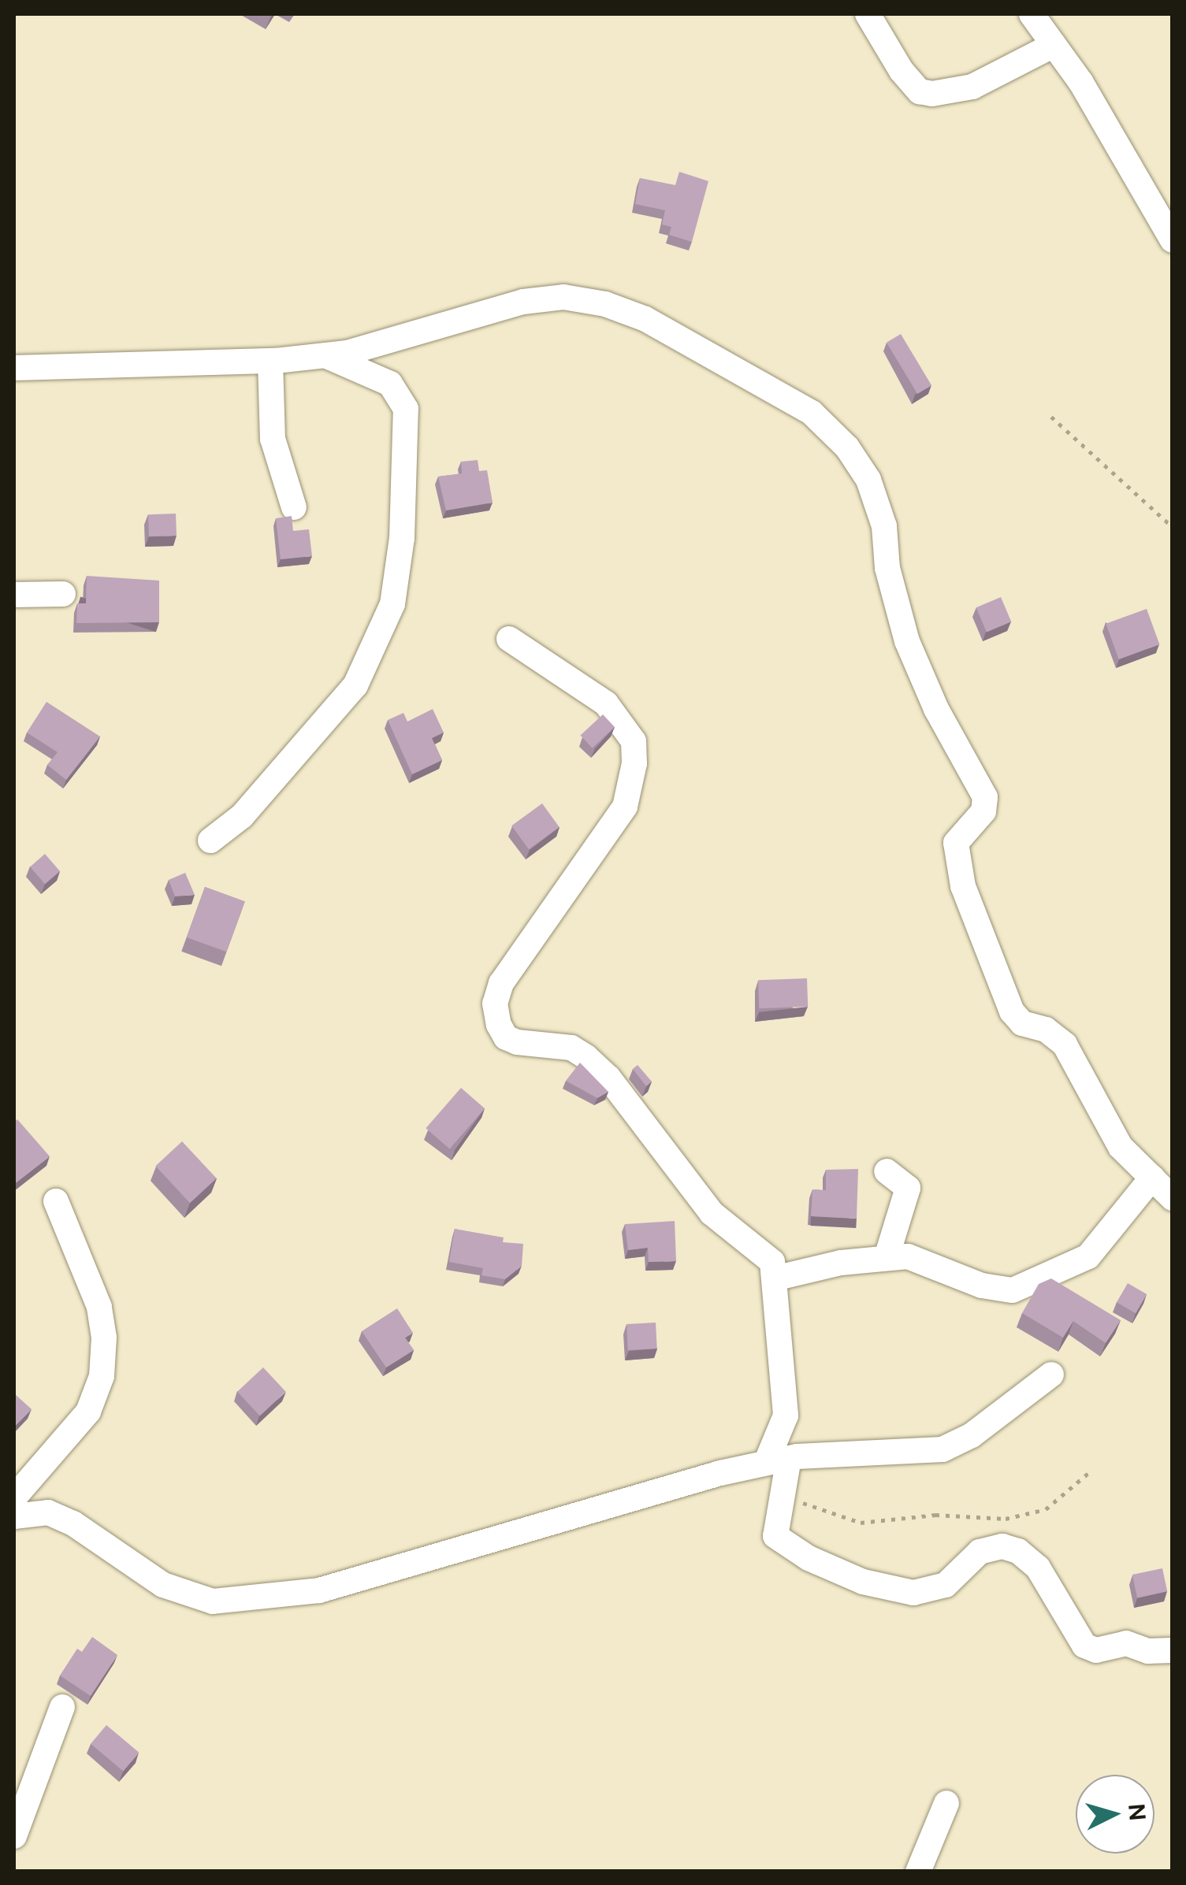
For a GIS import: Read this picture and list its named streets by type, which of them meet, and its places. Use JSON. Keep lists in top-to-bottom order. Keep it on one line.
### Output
{"north":"right"}
